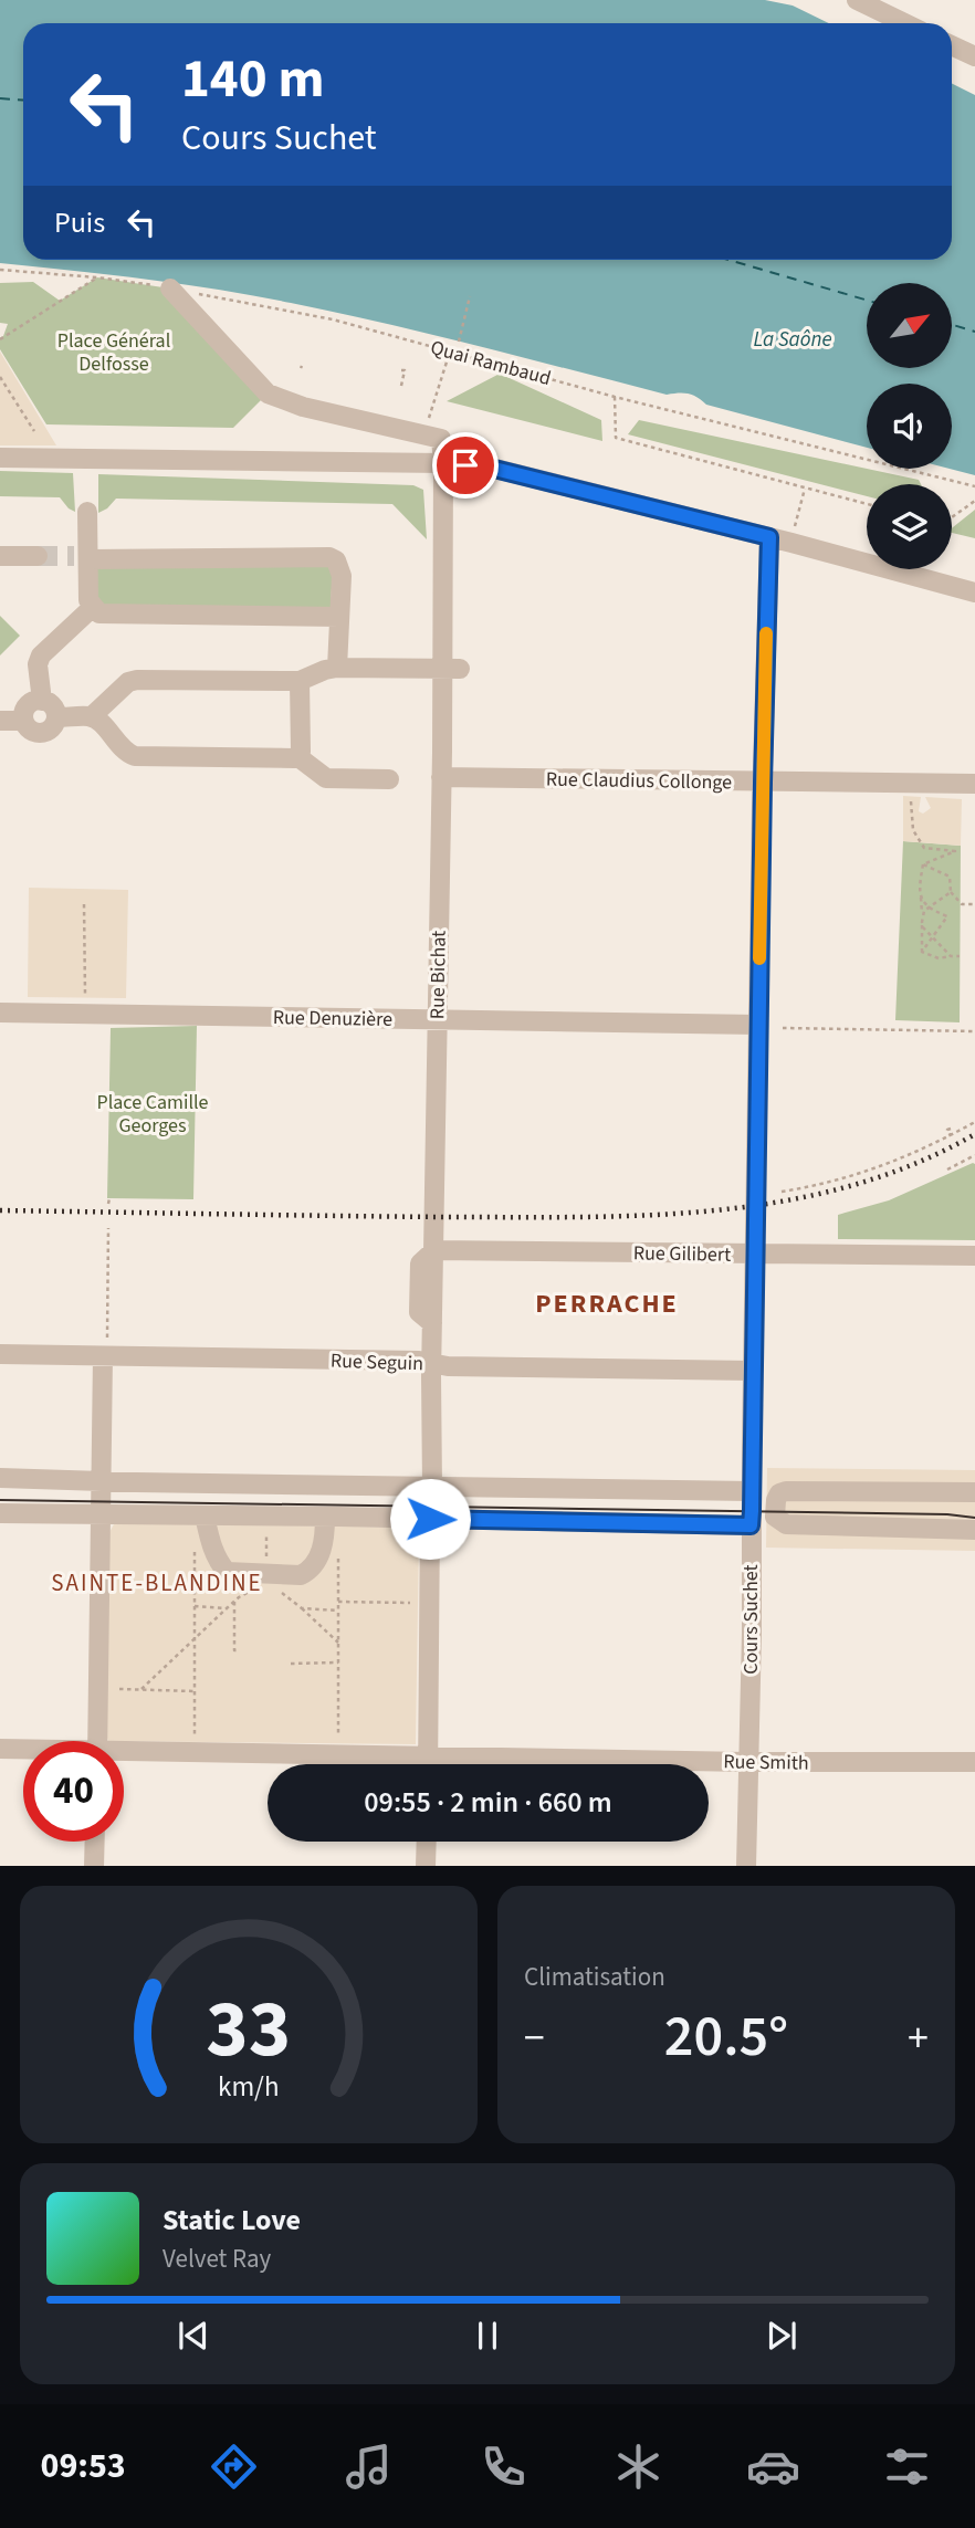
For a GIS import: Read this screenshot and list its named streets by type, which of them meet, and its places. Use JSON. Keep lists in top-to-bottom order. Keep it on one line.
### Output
{"streets":{"street":["Rue Claudius Collonge","Rue Bichat","Rue Denuzière","Rue Gilibert","Rue Seguin","Cours Suchet","Rue Smith"],"path":["Quai Rambaud"]},"crossings":[["Rue Claudius Collonge","Rue Bichat"],["Rue Claudius Collonge","Cours Suchet"],["Rue Bichat","Rue Denuzière"],["Rue Bichat","Rue Gilibert"],["Rue Bichat","Rue Seguin"],["Rue Bichat","Rue Smith"],["Rue Denuzière","Cours Suchet"],["Rue Gilibert","Cours Suchet"],["Rue Seguin","Cours Suchet"],["Cours Suchet","Rue Smith"]],"districts":["PERRACHE","SAINTE-BLANDINE"],"water":["La Saône"],"parks":["Place Général Delfosse","Place Camille Georges"],"north":"top right","page":{"turn":["140 m","Cours Suchet"],"then":"Puis","limit":"40","trip":"09:55 · 2 min · 660 m","tile":"Climatisation","heat":["−","20.5°","+"],"song":["Static Love","Velvet Ray"],"tabs":"09:53","gauge":["33","km/h"]}}
